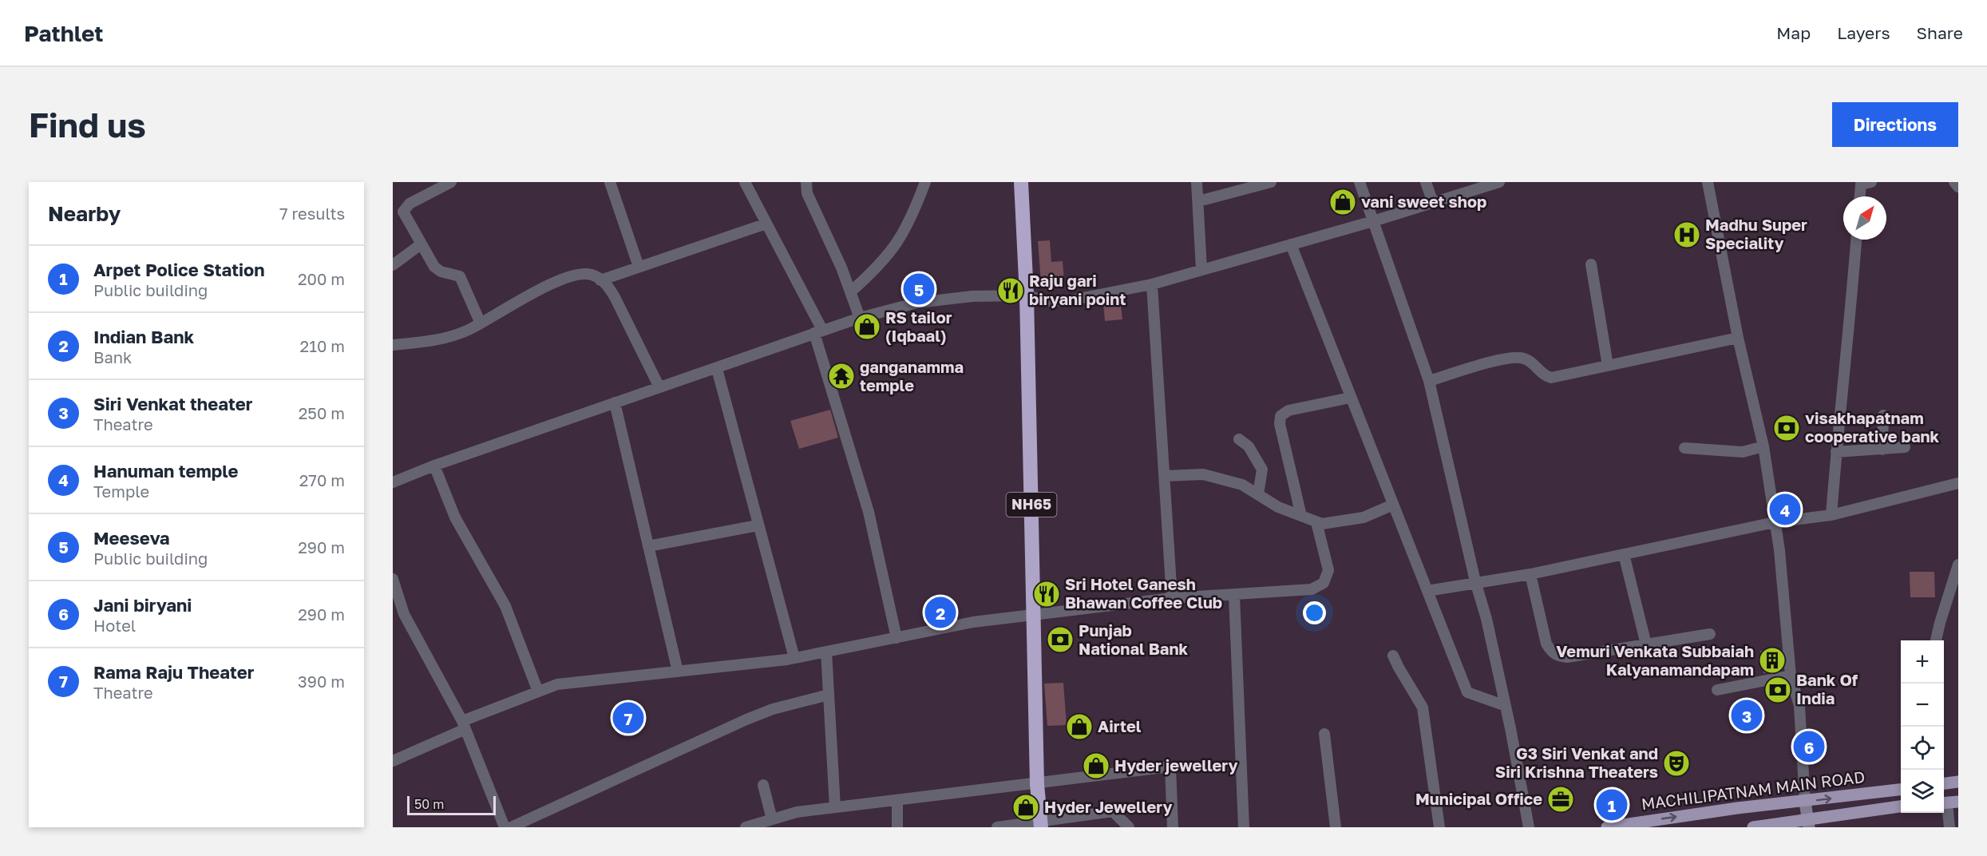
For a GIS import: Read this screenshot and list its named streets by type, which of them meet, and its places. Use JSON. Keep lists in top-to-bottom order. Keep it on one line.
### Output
{"streets":{"highway":["NH65"],"main road":["MACHILIPATNAM MAIN ROAD"]},"places":{"shop":["vani sweet shop","RS tailor (Iqbaal)","Airtel","Hyder jewellery","Hyder Jewellery"],"hospital":["Madhu Super Speciality"],"restaurant":["Raju gari biryani point","Sri Hotel Ganesh Bhawan Coffee Club"],"temple":["ganganamma temple"],"bank":["visakhapatnam cooperative bank","Punjab National Bank","Bank Of India"],"building":["Vemuri Venkata Subbaiah Kalyanamandapam"],"theatre":["G3 Siri Venkat and Siri Krishna Theaters"],"office":["Municipal Office"]},"scale_bar":"50 m","north":"top right","page":{"header":"Pathlet","nav":["Map","Layers","Share"],"buttons":"Directions","title":"Find us","heading":["Nearby","7 results"],"list":[{"mark":"1","name":"Arpet Police Station","note":"Public building","value":"200 m"},{"mark":"2","name":"Indian Bank","note":"Bank","value":"210 m"},{"mark":"3","name":"Siri Venkat theater","note":"Theatre","value":"250 m"},{"mark":"4","name":"Hanuman temple","note":"Temple","value":"270 m"},{"mark":"5","name":"Meeseva","note":"Public building","value":"290 m"},{"mark":"6","name":"Jani biryani","note":"Hotel","value":"290 m"},{"mark":"7","name":"Rama Raju Theater","note":"Theatre","value":"390 m"}],"pins":["5","4","2","3","7","6","1"],"map_buttons":["+","−"],"scale":"50 m"}}
